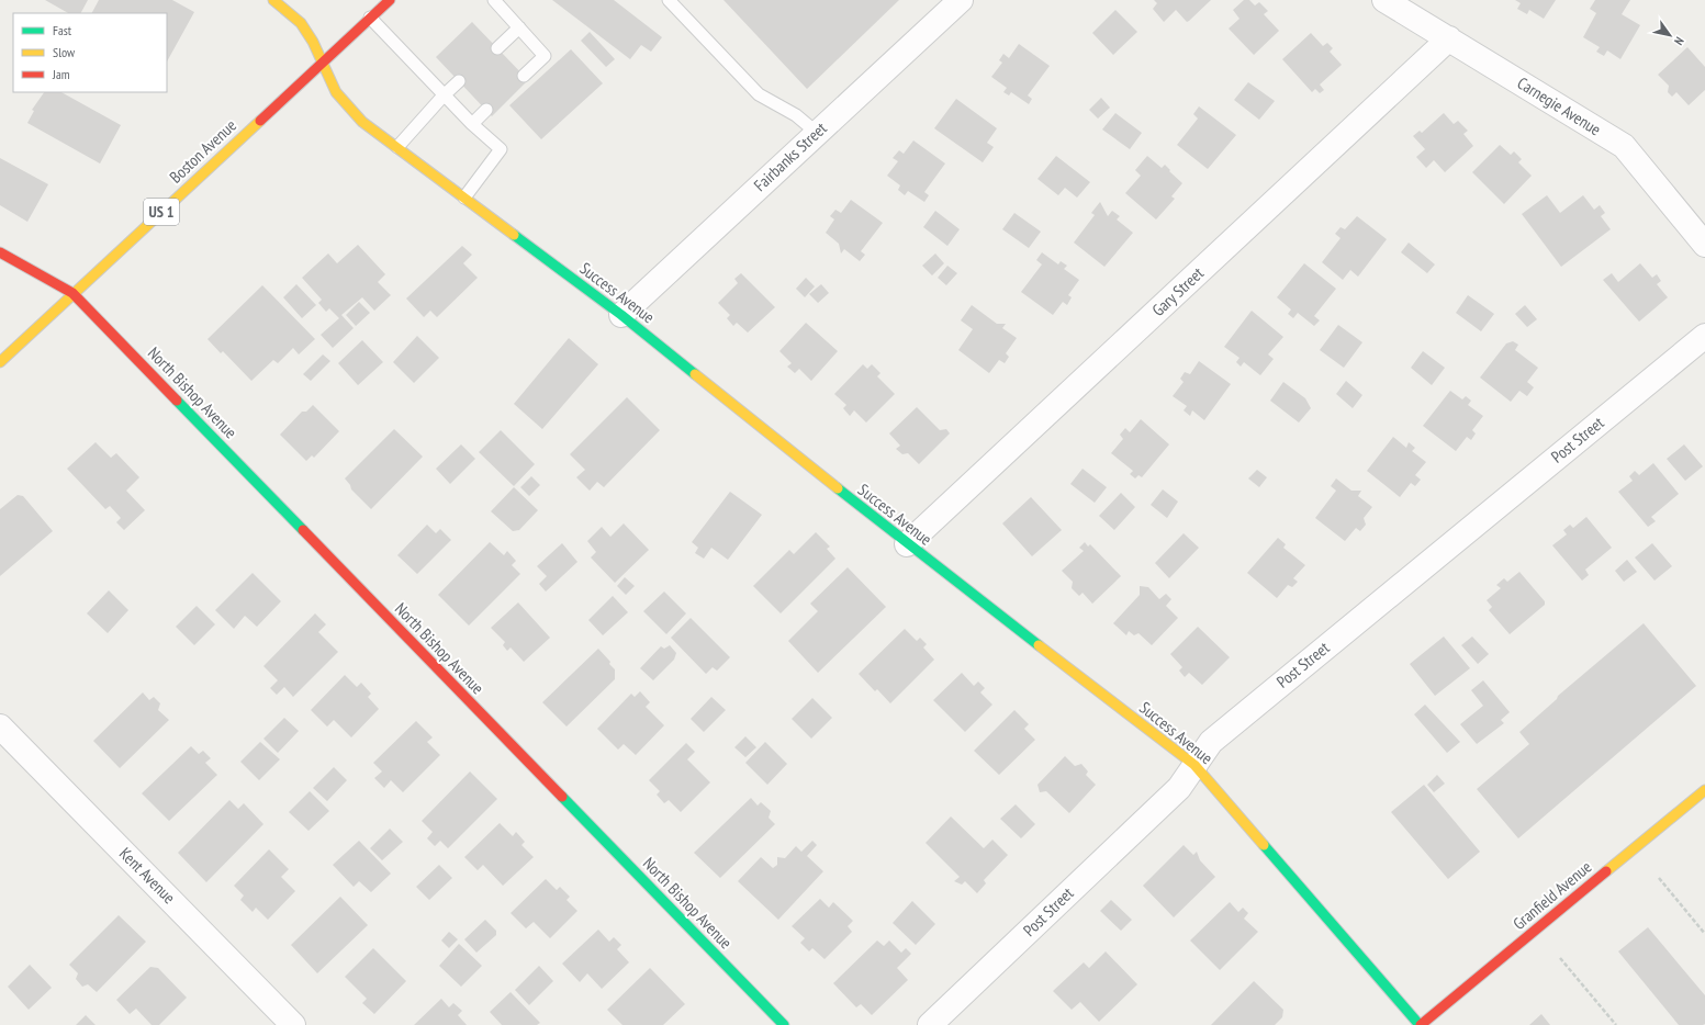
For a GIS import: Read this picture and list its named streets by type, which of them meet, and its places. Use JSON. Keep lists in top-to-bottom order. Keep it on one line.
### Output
{"streets":{"street":["Carnegie Avenue","Boston Avenue","Fairbanks Street","US 1","Gary Street","Success Avenue","North Bishop Avenue","Post Street","Kent Avenue","Granfield Avenue"]},"crossings":[["Carnegie Avenue","Gary Street"],["Boston Avenue","Success Avenue"],["Boston Avenue","North Bishop Avenue"],["Fairbanks Street","Success Avenue"],["Gary Street","Success Avenue"],["Success Avenue","Post Street"],["Success Avenue","Granfield Avenue"]],"legend":["Fast","Slow","Jam"],"north":"bottom right"}
